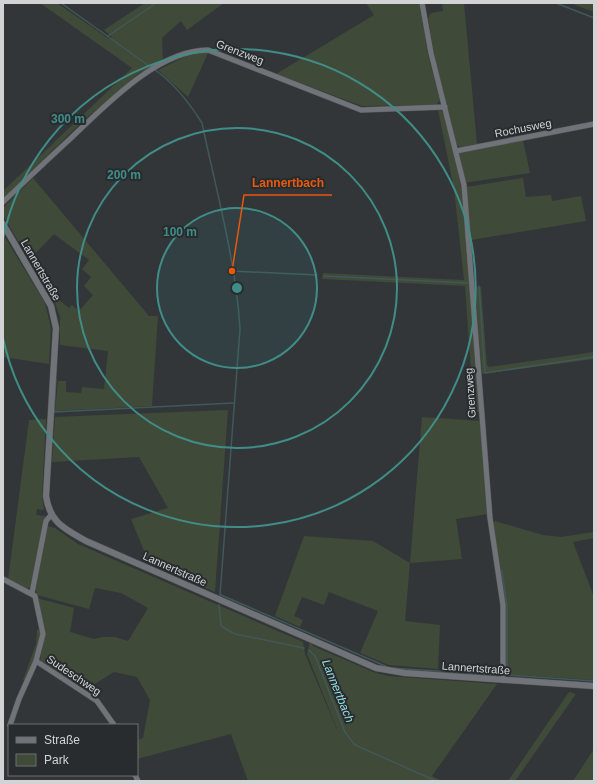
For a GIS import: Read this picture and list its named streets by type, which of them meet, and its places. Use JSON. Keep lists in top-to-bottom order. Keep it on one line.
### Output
{"streets":{"street":["Grenzweg","Rochusweg","Lannertstraße","Sudeschweg"]},"crossings":[["Grenzweg","Rochusweg"],["Grenzweg","Lannertstraße"]],"water":["Lannertbach"],"places":["Lannertbach"],"legend":["Straße","Park"],"rings":["300 m","200 m","100 m"]}
